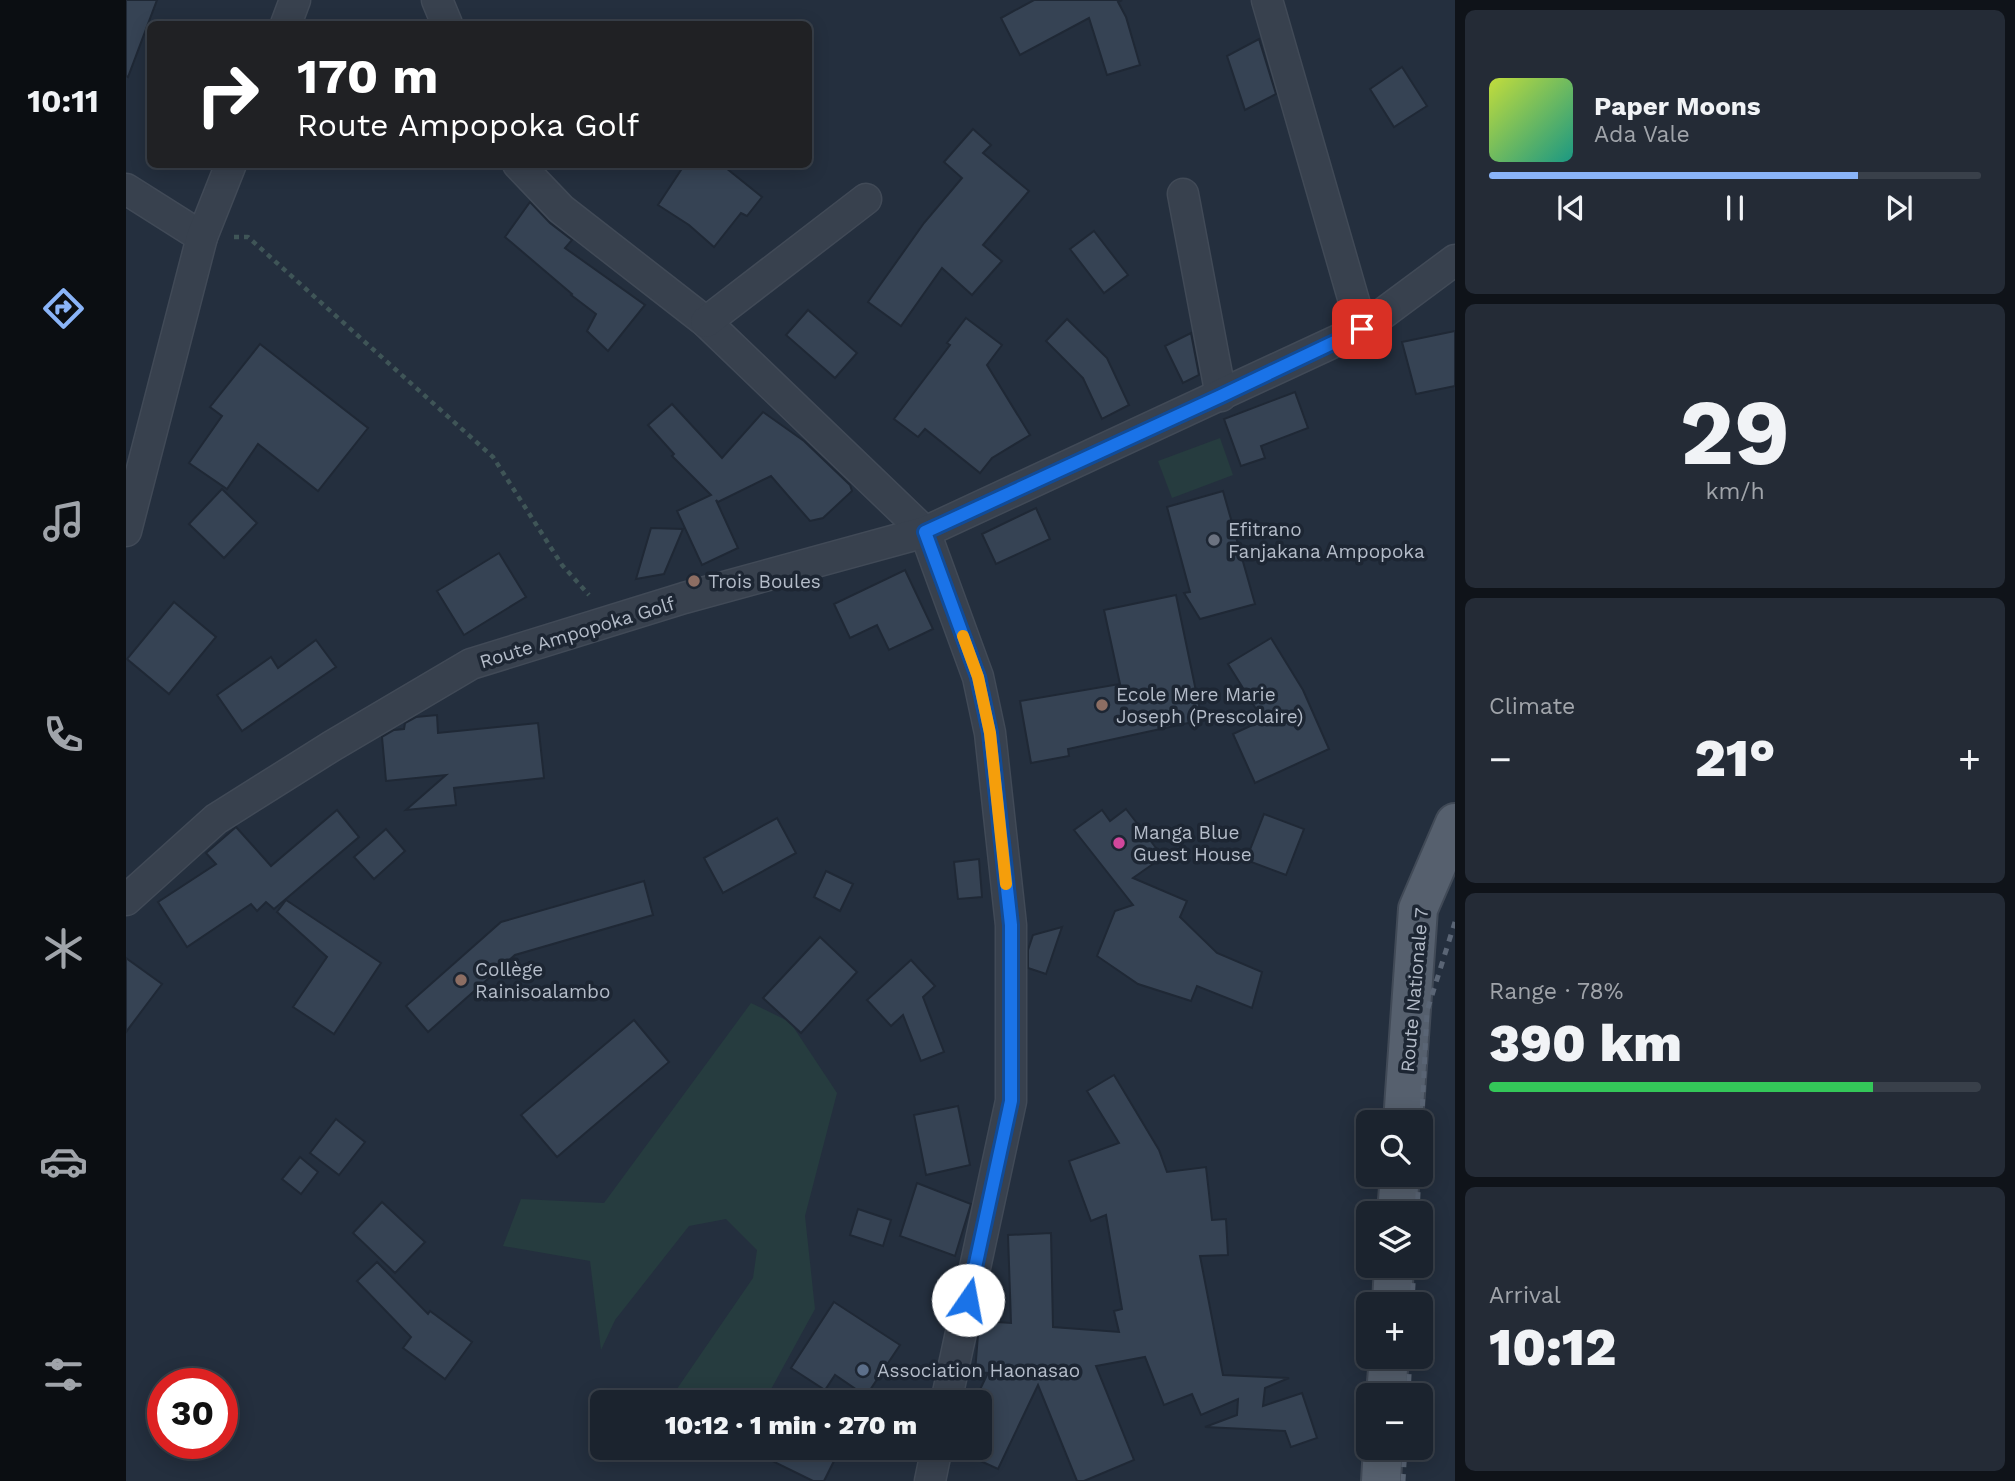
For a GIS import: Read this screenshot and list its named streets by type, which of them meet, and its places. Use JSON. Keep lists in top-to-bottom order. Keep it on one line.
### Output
{"streets":{"main road":["Route Nationale 7"],"street":["Route Ampopoka Golf"]},"places":["Efitrano Fanjakana Ampopoka","Trois Boules","Ecole Mere Marie Joseph (Prescolaire)","Manga Blue Guest House","Collège Rainisoalambo","Association Haonasao"],"page":{"tabs":"10:11","turn":["170 m","Route Ampopoka Golf"],"song":["Paper Moons","Ada Vale"],"tile":[["29","km/h"],"Climate",["Range · 78%","390 km"],["Arrival","10:12"]],"heat":["−","21°","+"],"map_buttons":["+","−"],"limit":"30","trip":"10:12 · 1 min · 270 m"}}
